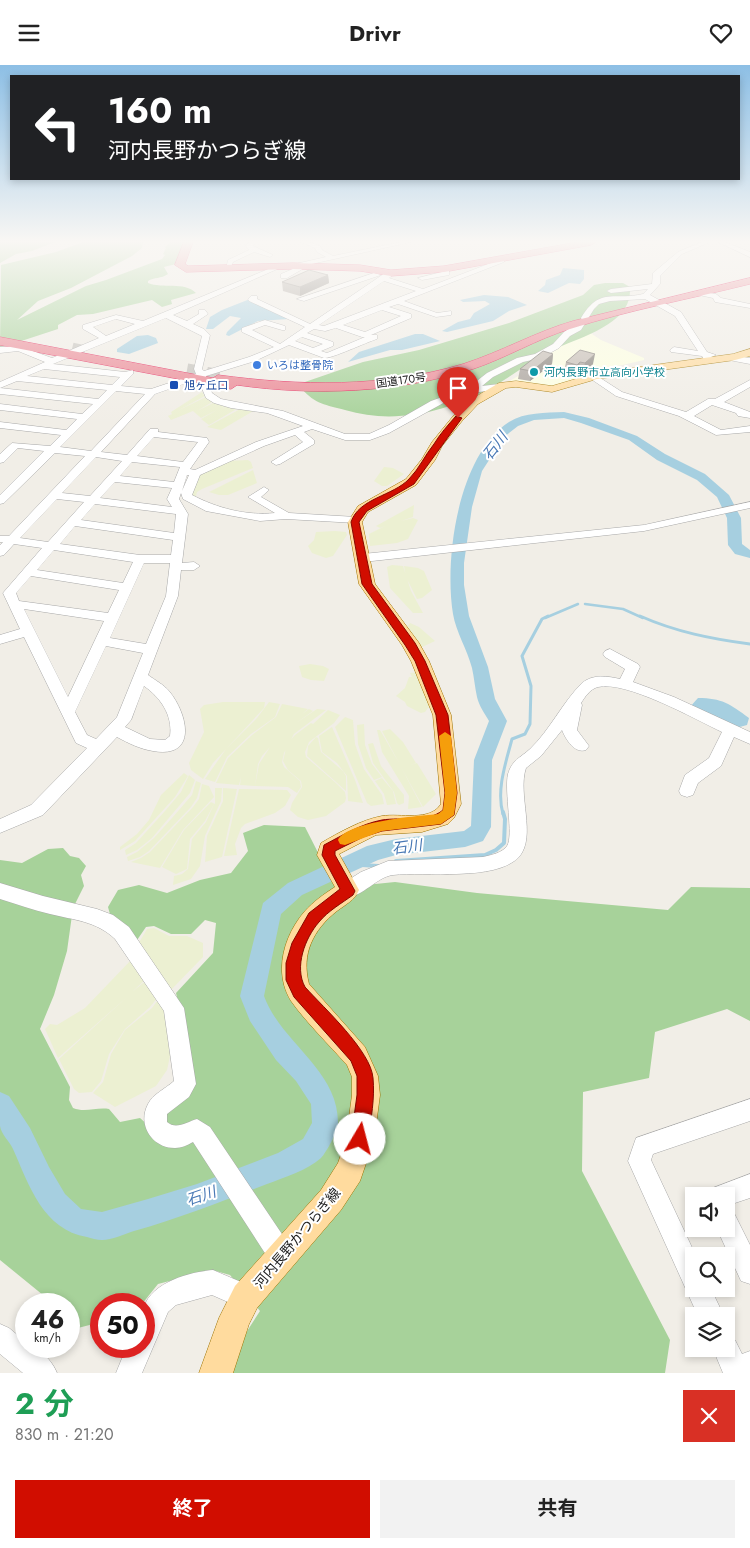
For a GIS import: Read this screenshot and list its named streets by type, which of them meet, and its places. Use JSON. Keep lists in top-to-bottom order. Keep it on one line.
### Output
{"streets":{"main road":["河内長野かつらぎ線"]},"water":["石川"],"places":{"other":["いろは整骨院","河内長野市立高向小学校"],"transit":["旭ヶ丘口"]},"page":{"header":"Drivr","turn":["160 m","河内長野かつらぎ線"],"speed":"46 km/h","limit":"50","heading":["2 分","830 m · 21:20"],"buttons":["終了","共有"]}}
